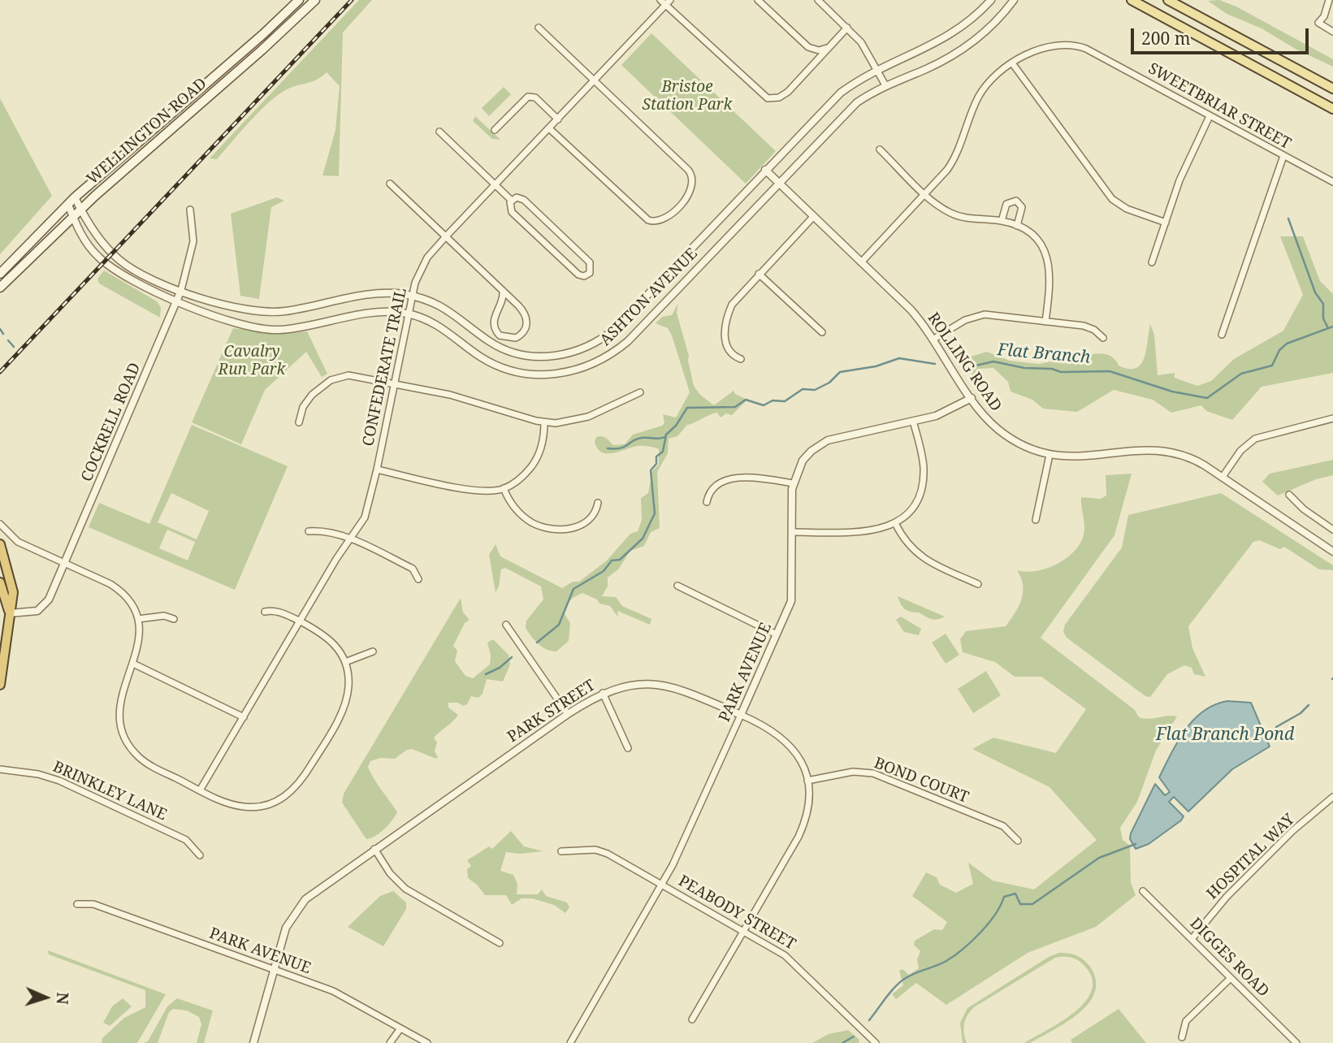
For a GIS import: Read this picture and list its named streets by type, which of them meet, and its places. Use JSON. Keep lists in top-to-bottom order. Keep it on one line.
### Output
{"streets":{"main road":["WELLINGTON ROAD"],"street":["SWEETBRIAR STREET","ASHTON AVENUE","ROLLING ROAD","CONFEDERATE TRAIL","COCKRELL ROAD","PARK AVENUE","PARK STREET","BOND COURT","BRINKLEY LANE","HOSPITAL WAY","PEABODY STREET","DIGGES ROAD"]},"crossings":[["SWEETBRIAR STREET","ROLLING ROAD"],["WELLINGTON ROAD","ASHTON AVENUE"],["ASHTON AVENUE","ROLLING ROAD"],["ASHTON AVENUE","CONFEDERATE TRAIL"],["ASHTON AVENUE","COCKRELL ROAD"],["ROLLING ROAD","PARK AVENUE"],["PARK AVENUE","PARK STREET"],["PARK AVENUE","PEABODY STREET"],["PARK STREET","BOND COURT"],["PARK STREET","PEABODY STREET"],["HOSPITAL WAY","DIGGES ROAD"]],"water":["Flat Branch","Flat Branch Pond"],"parks":["Bristoe Station Park","Cavalry Run Park"],"scale_bar":"200 m","north":"right"}
